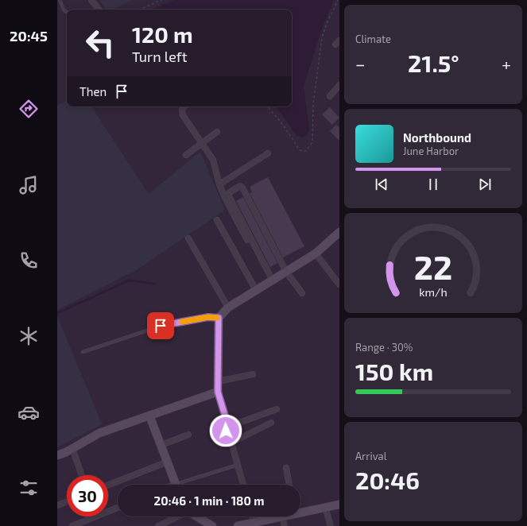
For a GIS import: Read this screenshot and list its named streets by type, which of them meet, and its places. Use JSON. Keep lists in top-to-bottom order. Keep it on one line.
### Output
{"page":{"tabs":"20:45","tile":["Climate",["Range · 30%","150 km"],["Arrival","20:46"]],"turn":["120 m","Turn left"],"heat":["−","21.5°","+"],"then":"Then","song":["Northbound","June Harbor"],"limit":"30","trip":"20:46 · 1 min · 180 m","gauge":["22","km/h"]}}
